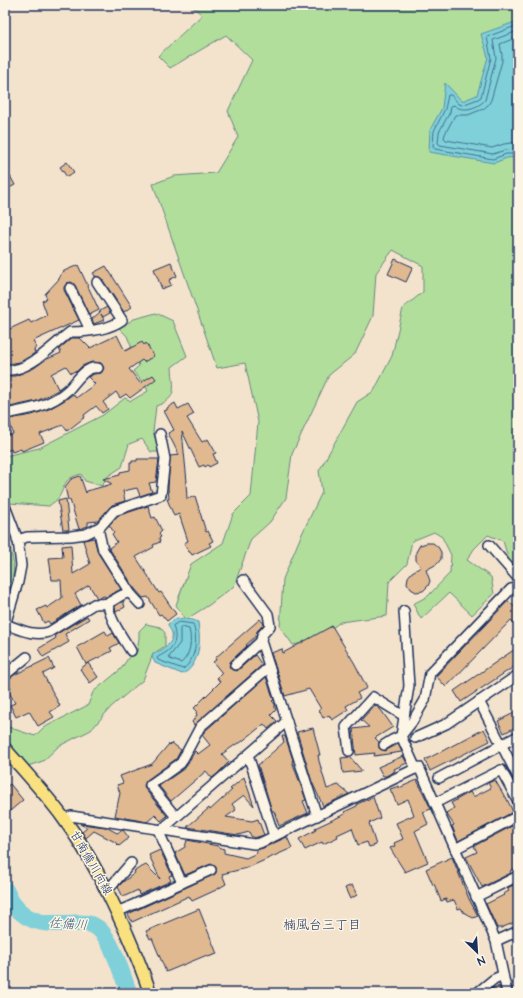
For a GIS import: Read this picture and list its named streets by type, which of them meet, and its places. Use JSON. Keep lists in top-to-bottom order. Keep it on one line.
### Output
{"streets":{"main road":["甘南備川向線"]},"districts":["楠風台三丁目"],"water":["佐備川"],"north":"bottom right"}
